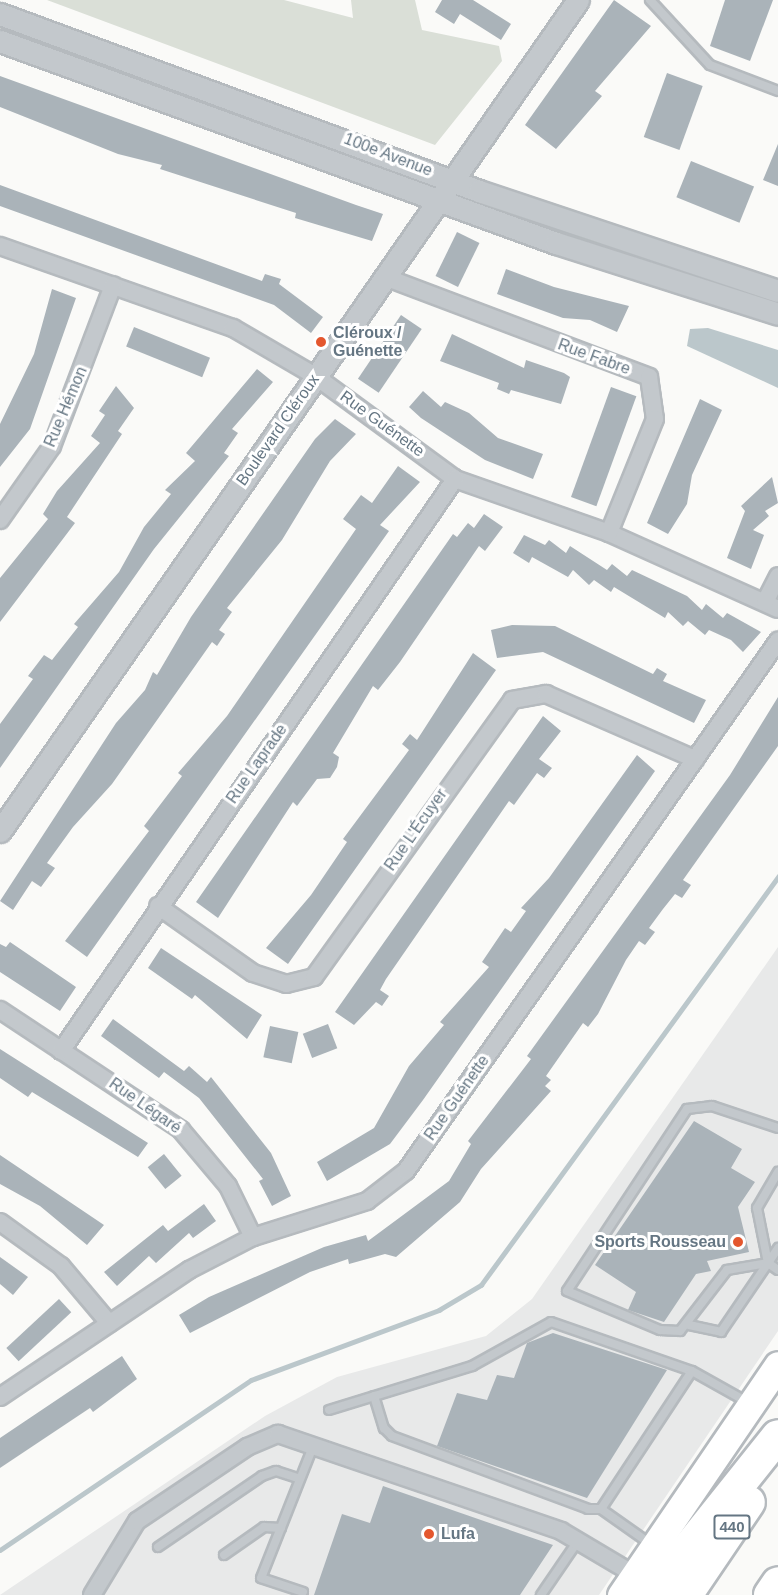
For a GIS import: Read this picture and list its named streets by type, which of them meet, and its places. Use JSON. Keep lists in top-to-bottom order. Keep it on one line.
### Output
{"streets":{"highway":["440"],"street":["100e Avenue","Rue Fabre","Rue Hémon","Rue Guénette","Boulevard Cléroux","Rue Laprade","Rue L'Écuyer","Rue Légaré"]},"crossings":[["100e Avenue","Boulevard Cléroux"],["Rue Fabre","Rue Guénette"],["Rue Fabre","Boulevard Cléroux"],["Rue Hémon","Rue Guénette"],["Rue Guénette","Boulevard Cléroux"],["Rue Guénette","Rue Laprade"],["Rue Guénette","Rue L'Écuyer"],["Rue Guénette","Rue Légaré"],["Rue Laprade","Rue L'Écuyer"],["Rue Laprade","Rue Légaré"]],"places":["Cléroux / Guénette","Sports Rousseau","Lufa"]}
